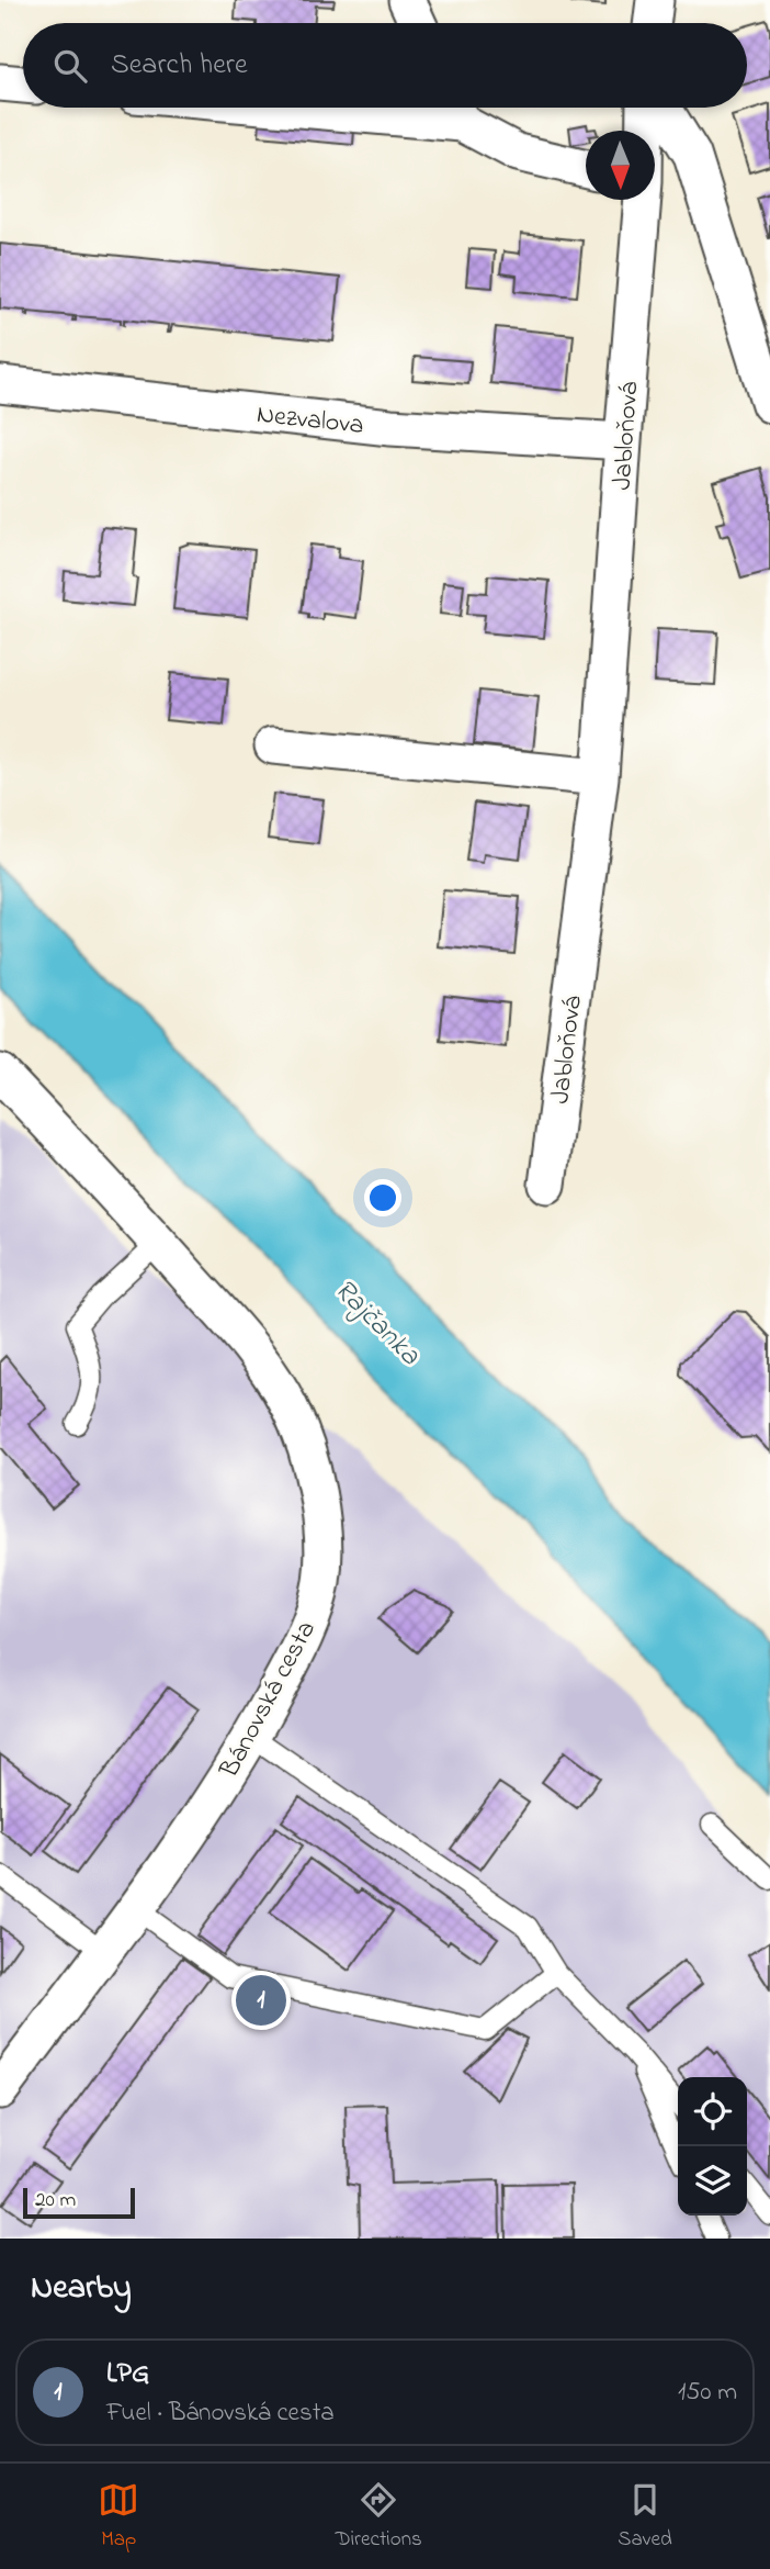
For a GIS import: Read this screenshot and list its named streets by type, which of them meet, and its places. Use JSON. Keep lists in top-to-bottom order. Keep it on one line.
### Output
{"streets":{"street":["Nezvalova","Jabloňová","Bánovská cesta"]},"crossings":[["Nezvalova","Jabloňová"]],"water":["Rajčanka"],"scale_bar":"20 m","north":"bottom","page":{"search":"Search here","pins":"1","scale":"20 m","heading":"Nearby","list":[{"mark":"1","name":"LPG","note":"Fuel · Bánovská cesta","value":"150 m"}],"nav":["Map","Directions","Saved"]}}
